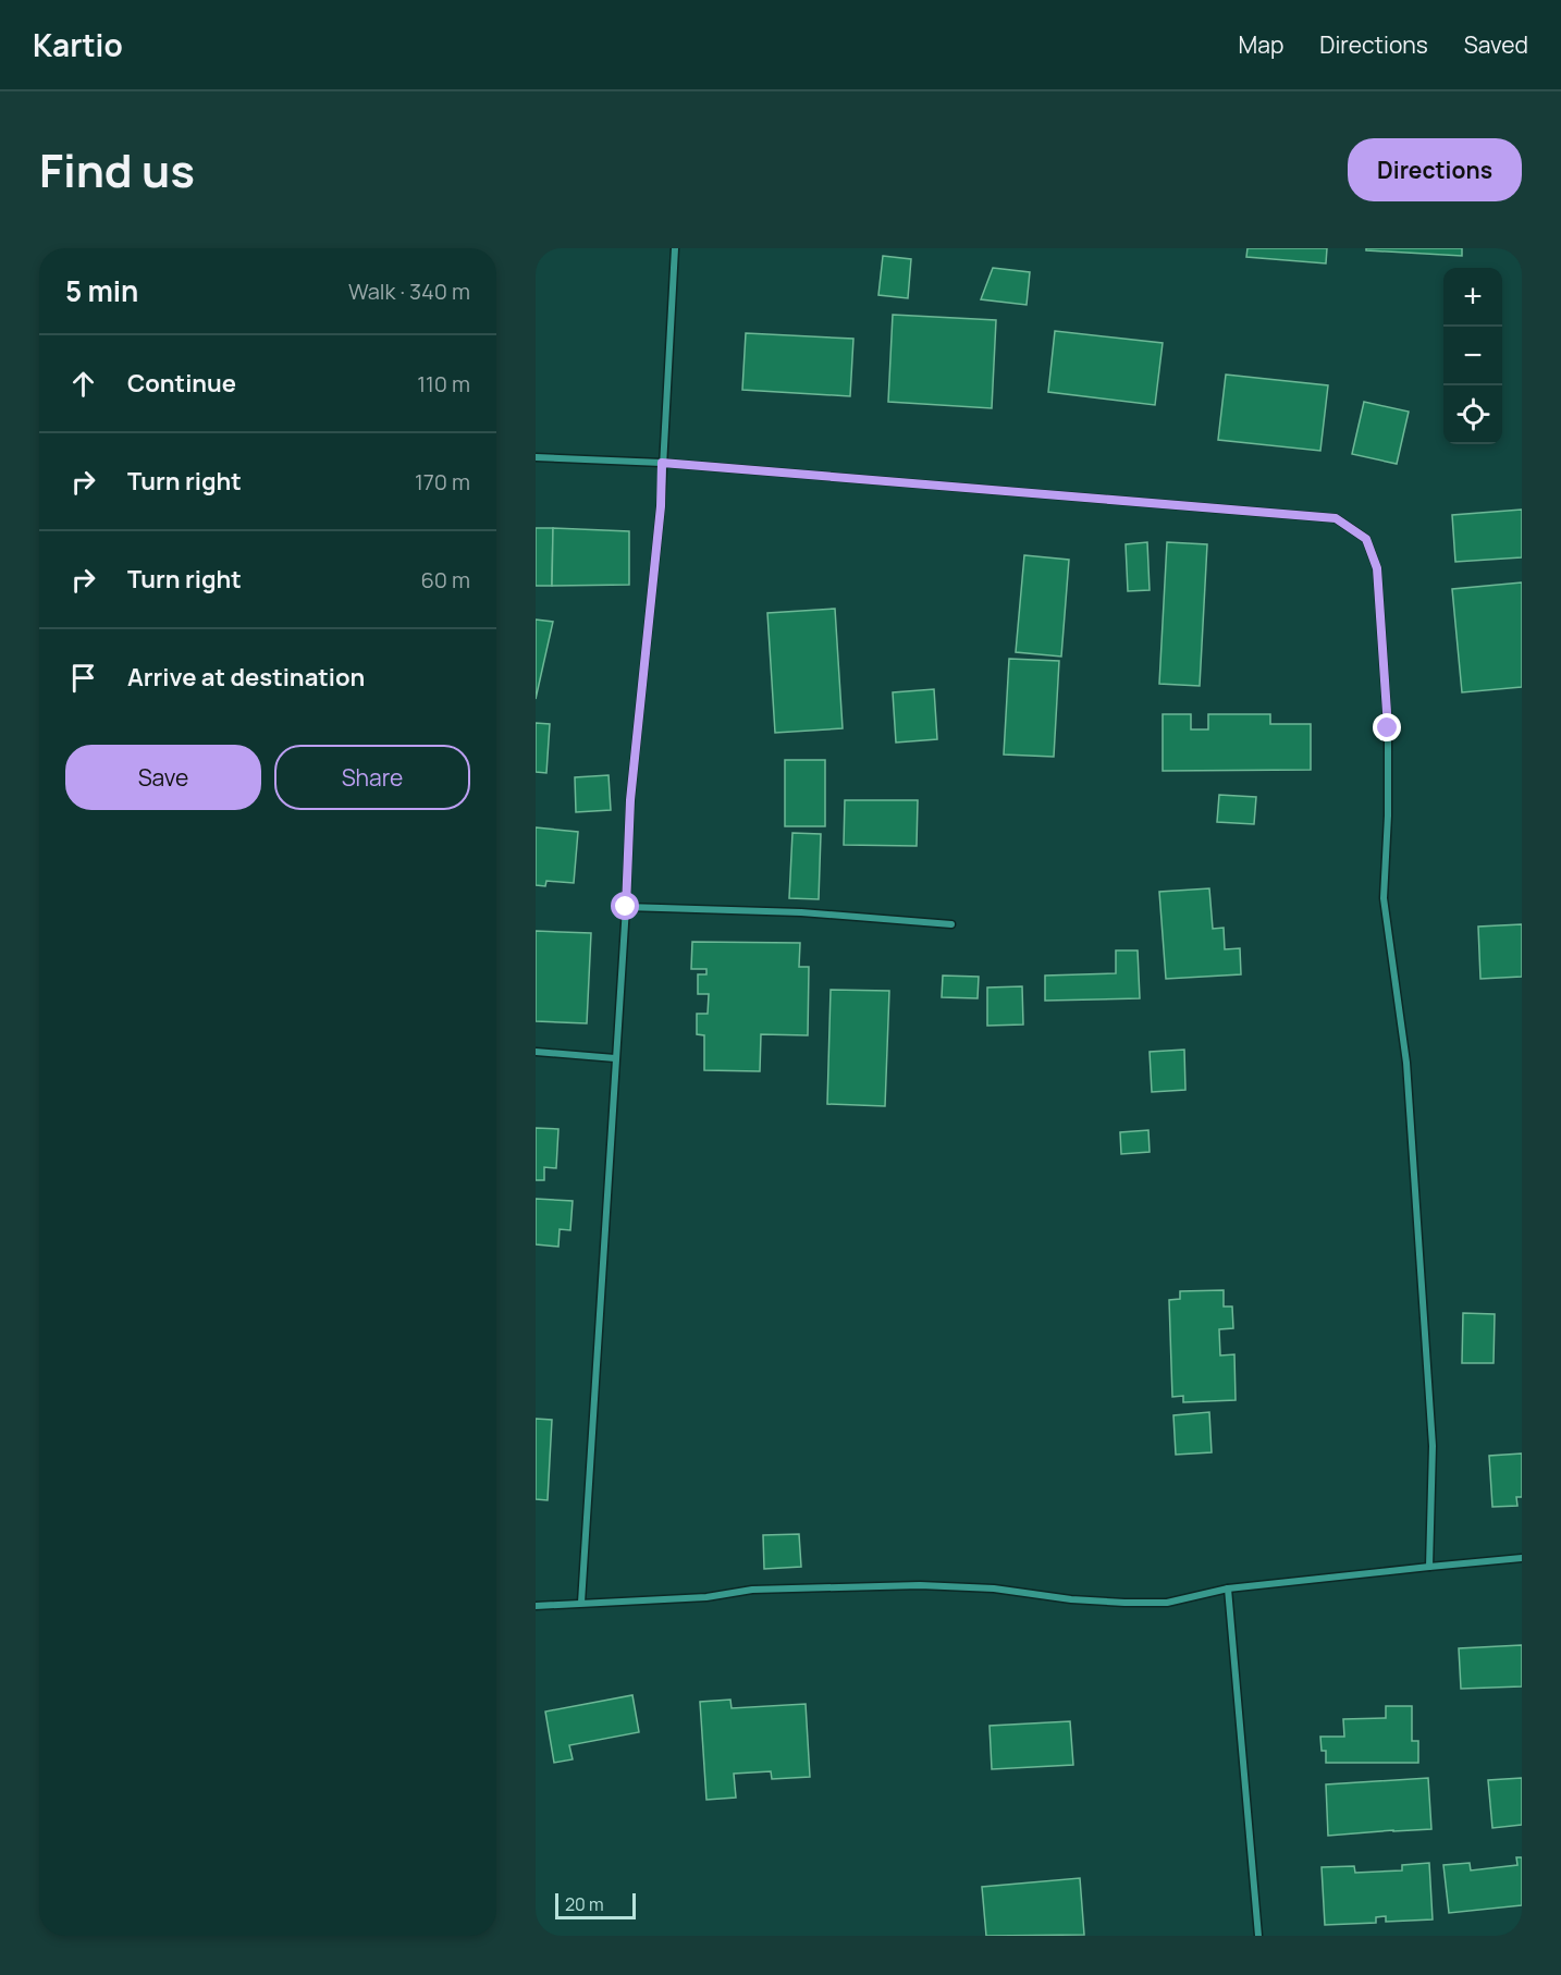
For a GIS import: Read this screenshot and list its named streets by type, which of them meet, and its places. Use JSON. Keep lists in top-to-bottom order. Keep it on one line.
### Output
{"scale_bar":"20 m","page":{"header":"Kartio","nav":["Map","Directions","Saved"],"title":"Find us","buttons":["Directions",["Save","Share"]],"heading":["5 min","Walk · 340 m"],"map_buttons":["+","−"],"list":[["Continue","110 m"],["Turn right","170 m"],["Turn right","60 m"],"Arrive at destination"],"scale":"20 m"}}
